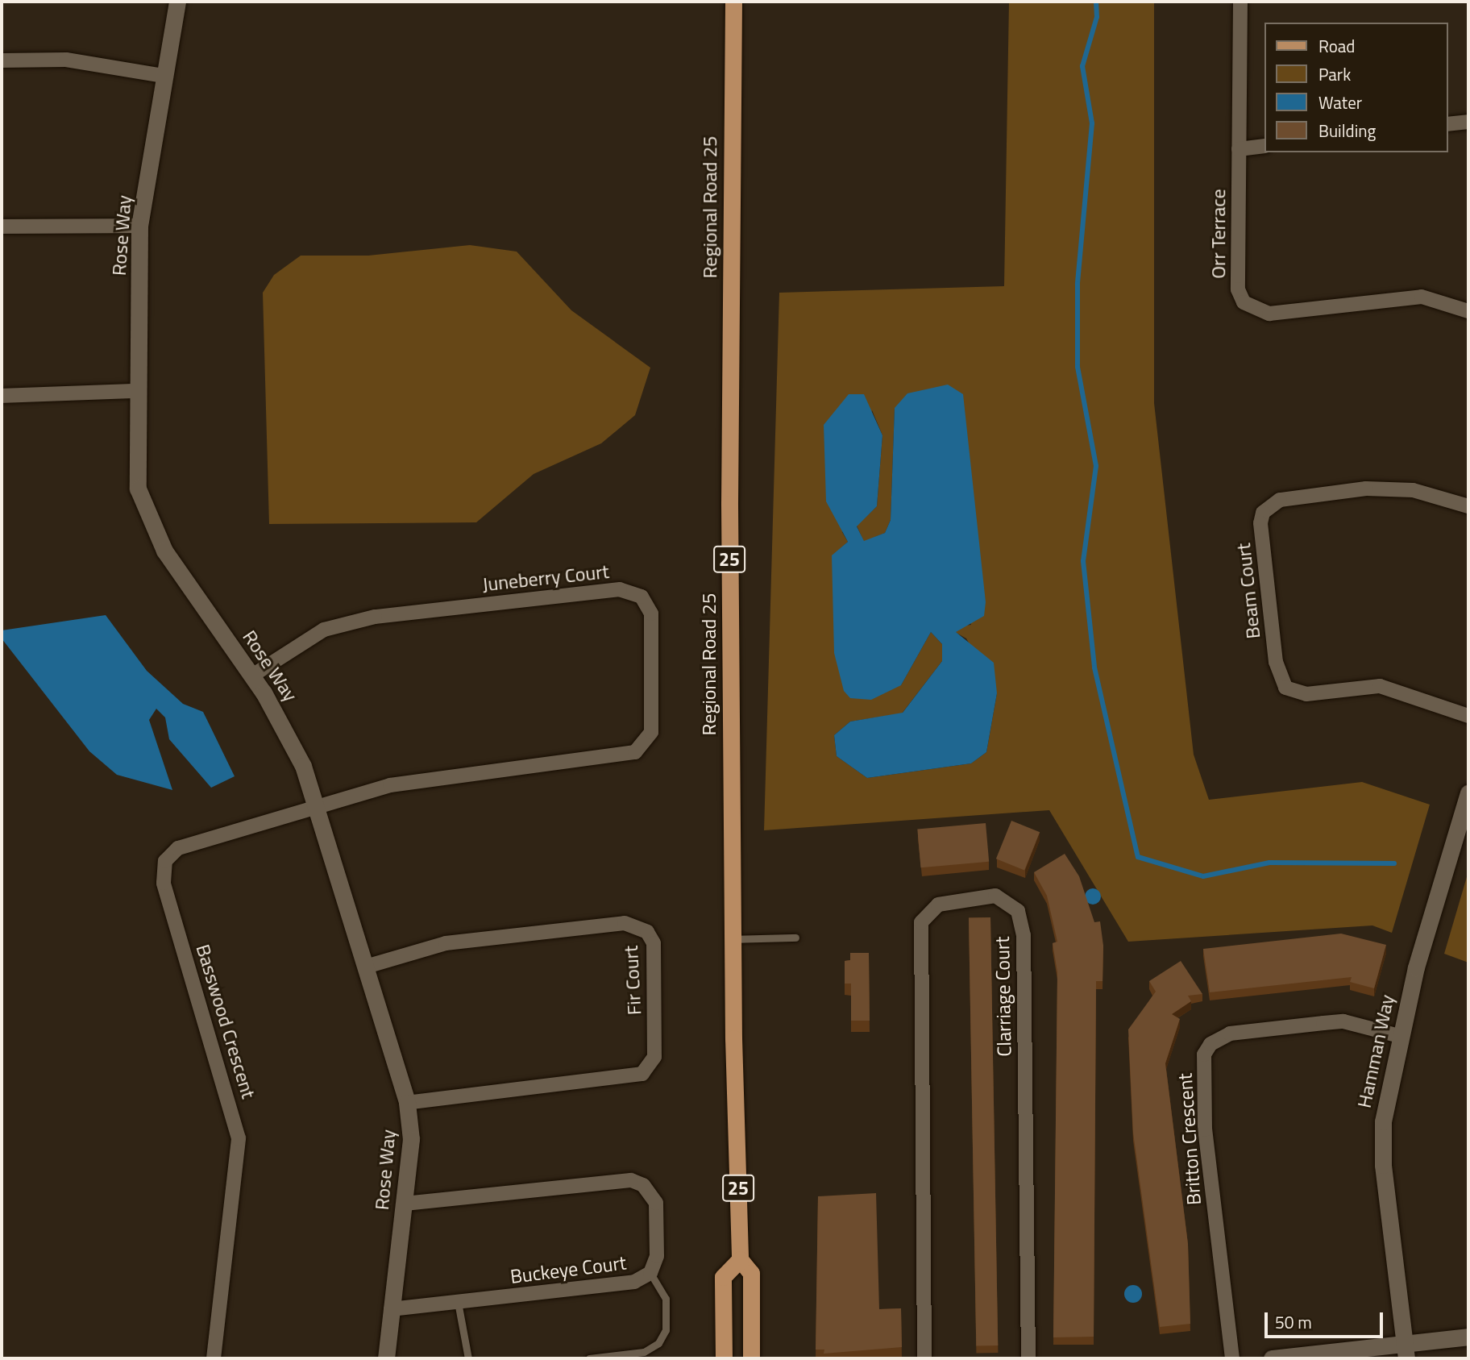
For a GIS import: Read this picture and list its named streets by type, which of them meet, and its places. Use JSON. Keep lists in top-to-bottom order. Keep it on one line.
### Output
{"streets":{"main road":["Regional Road 25","25"],"street":["Orr Terrace","Rose Way","Juneberry Court","Beam Court","Fir Court","Clarriage Court","Basswood Crescent","Hamman Way","Britton Crescent","Buckeye Court"]},"crossings":[["Rose Way","Juneberry Court"],["Rose Way","Fir Court"],["Rose Way","Basswood Crescent"],["Rose Way","Buckeye Court"],["Juneberry Court","Basswood Crescent"],["Hamman Way","Britton Crescent"]],"legend":["Road","Park","Water","Building"],"scale_bar":"50 m"}
